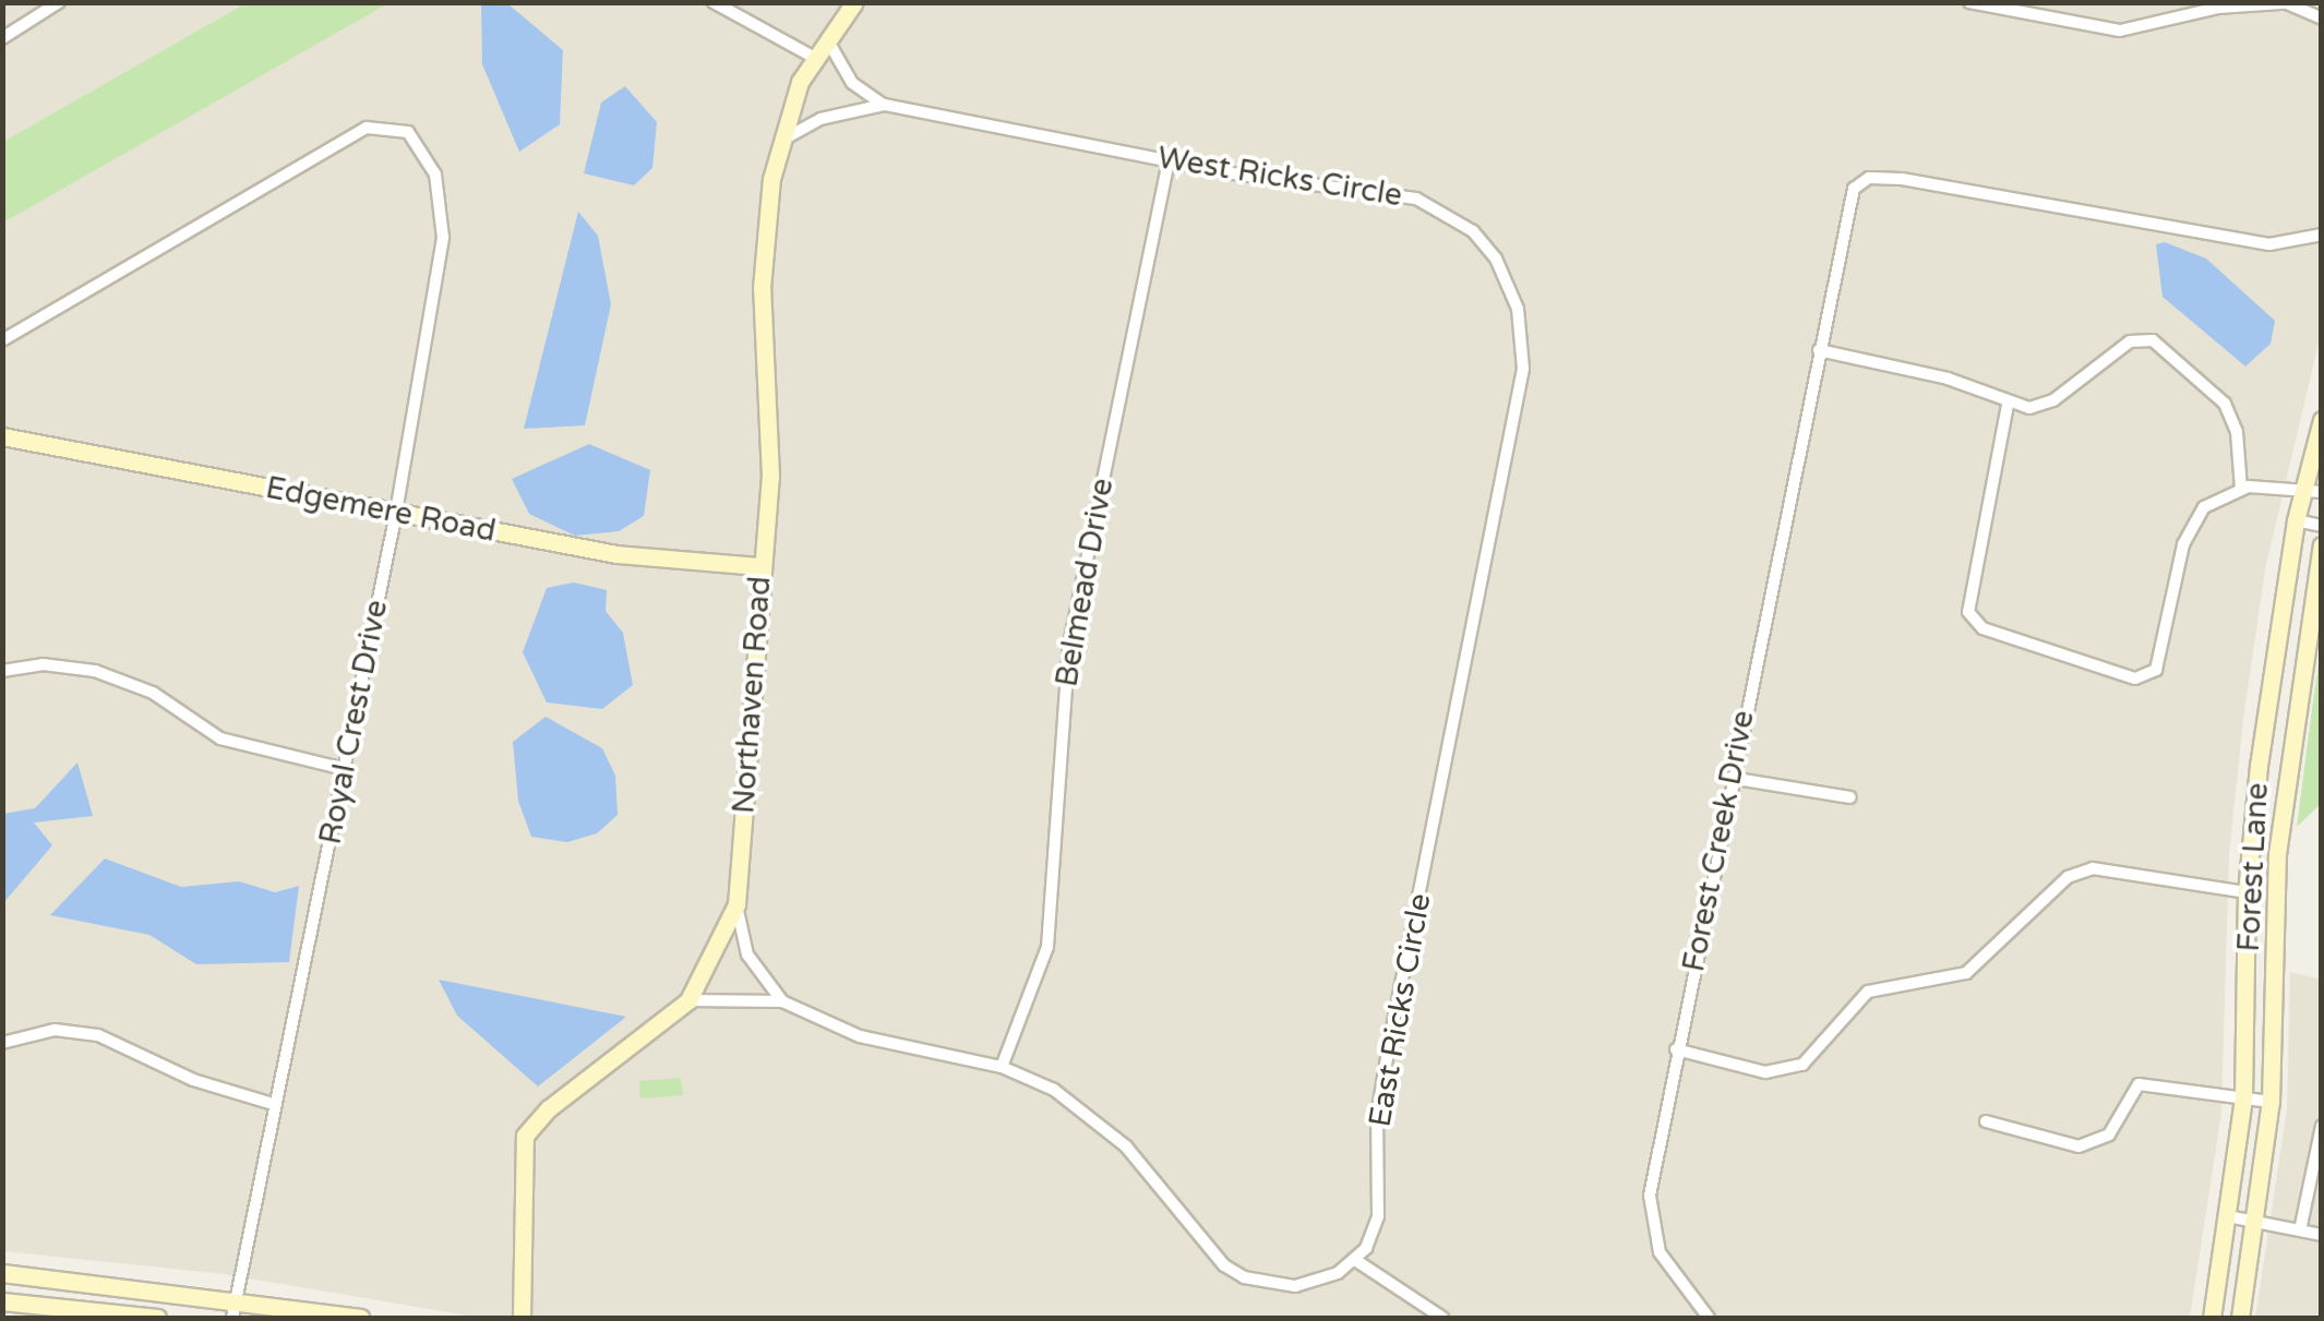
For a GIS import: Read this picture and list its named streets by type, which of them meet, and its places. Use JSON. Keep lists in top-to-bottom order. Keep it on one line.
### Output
{"streets":{"main road":["Edgemere Road","Northaven Road","Forest Lane"],"street":["West Ricks Circle","Belmead Drive","Royal Crest Drive","Forest Creek Drive","East Ricks Circle"]},"crossings":[["West Ricks Circle","Belmead Drive"],["West Ricks Circle","Northaven Road"],["West Ricks Circle","East Ricks Circle"],["Edgemere Road","Northaven Road"],["Edgemere Road","Royal Crest Drive"]]}
